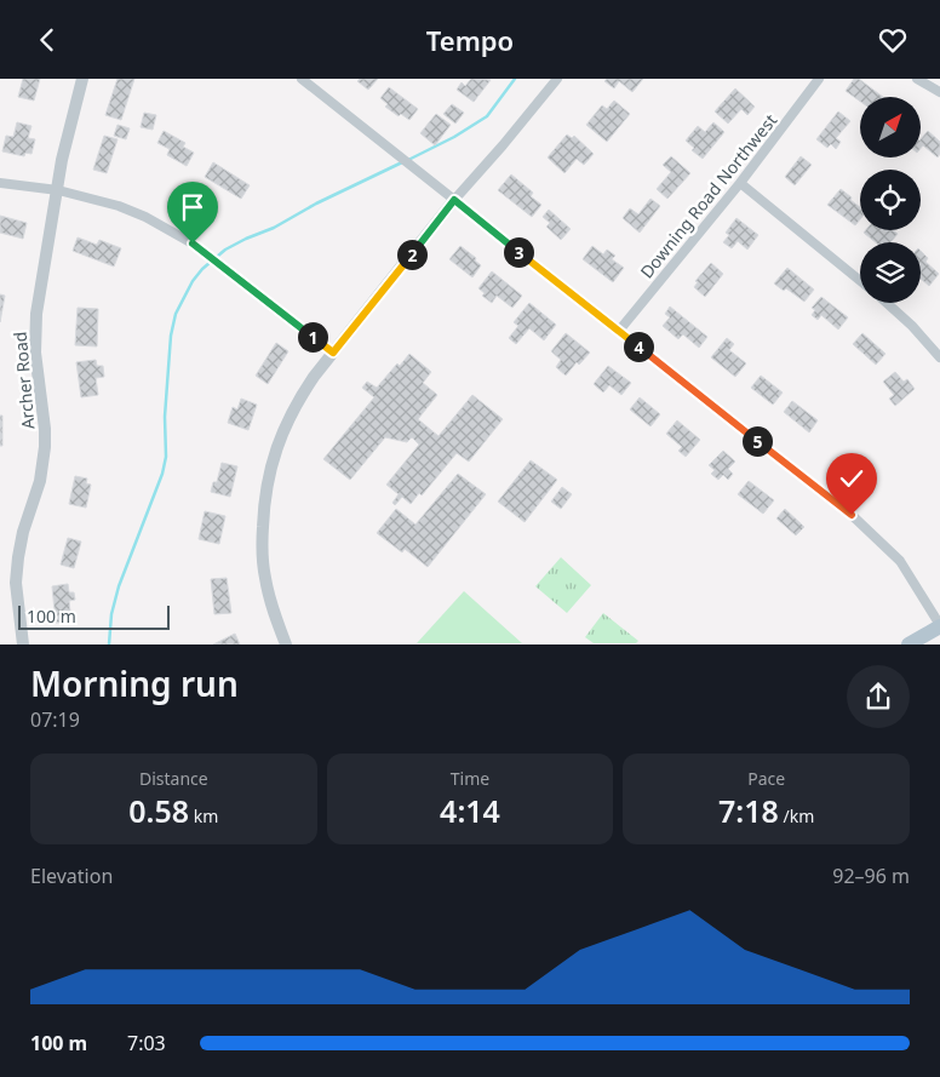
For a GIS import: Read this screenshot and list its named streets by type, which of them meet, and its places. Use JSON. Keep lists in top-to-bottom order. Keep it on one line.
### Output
{"streets":{"street":["Downing Road Northwest","Archer Road"]},"scale_bar":"100 m","north":"top right","page":{"header":"Tempo","pins":["3","2","1","4","5"],"scale":"100 m","heading":["Morning run","07:19"],"stats":[["Distance","0.58 km"],["Time","4:14"],["Pace","7:18 /km"]],"chart":["Elevation","92–96 m"],"list":[{"name":"100 m","note":"7:03"}]}}
